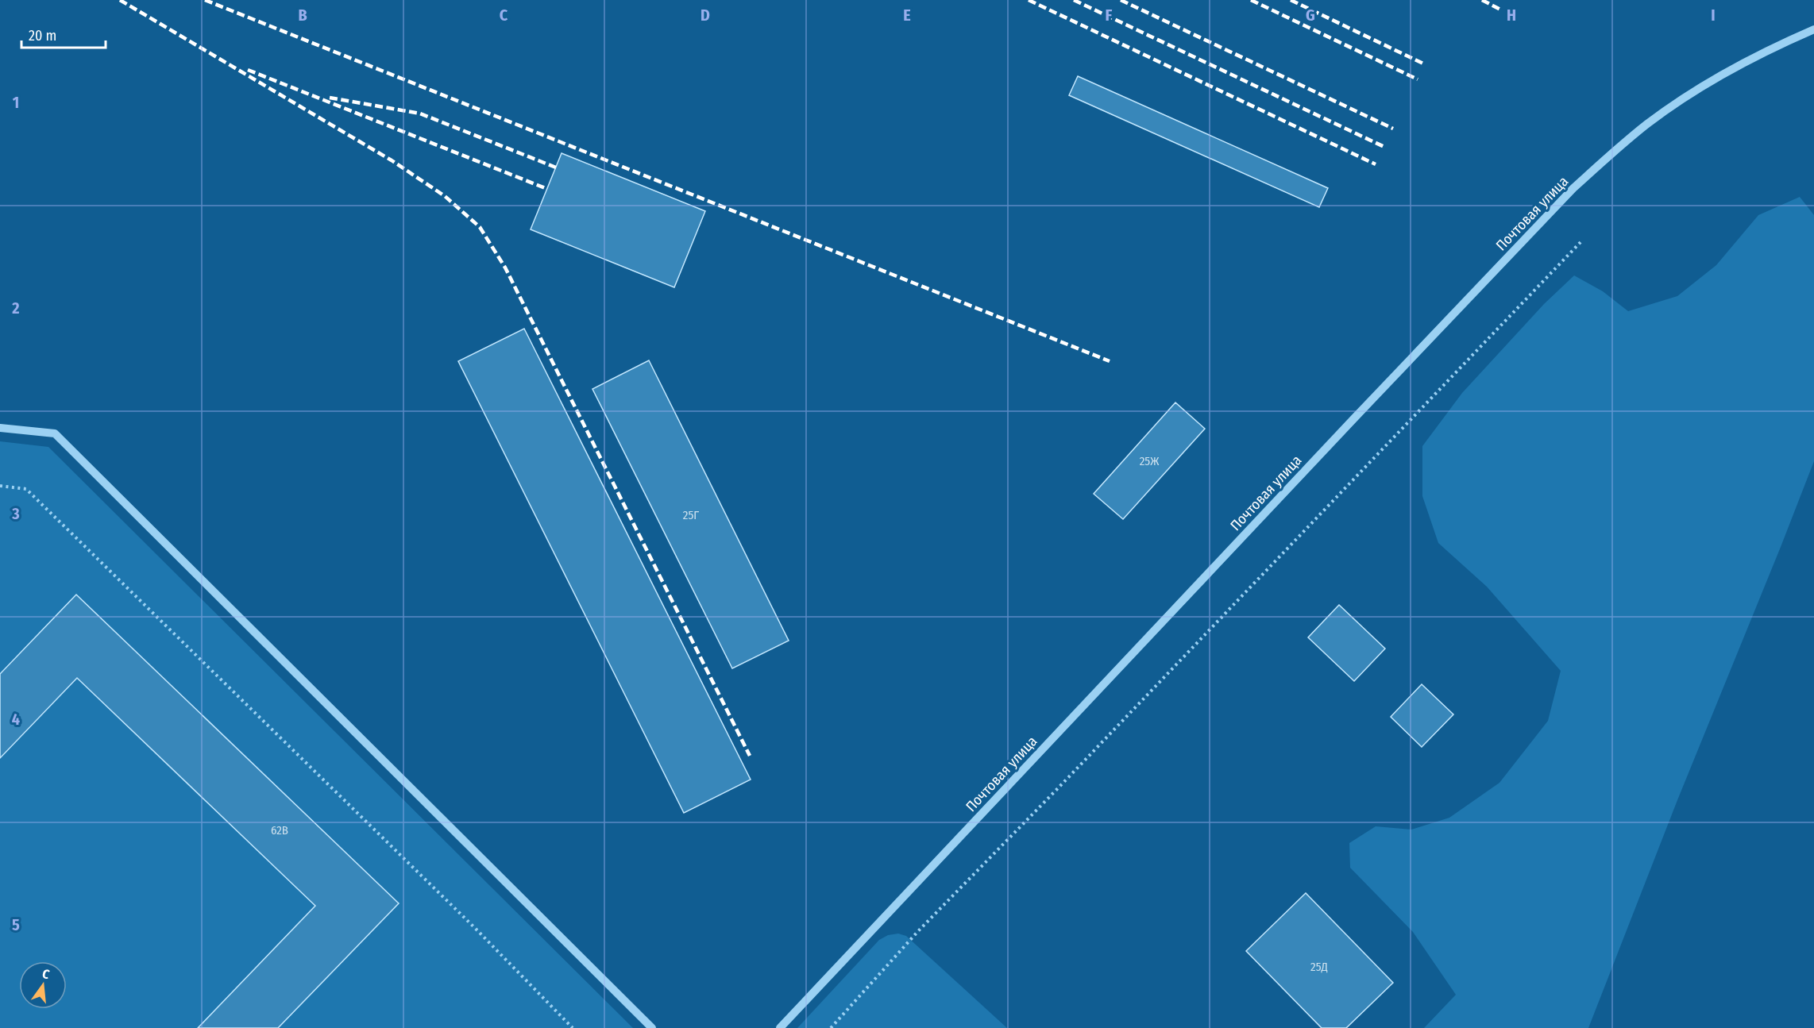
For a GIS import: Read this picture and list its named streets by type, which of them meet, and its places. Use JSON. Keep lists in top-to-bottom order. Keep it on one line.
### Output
{"streets":{"street":["Почтовая улица"]},"house_numbers":["25Ж","25Г","62В","25Д"],"scale_bar":"20 m","north":"top","grid":{"columns":["B","C","D","E","F","G","H","I"],"rows":["1","2","3","4","5"]}}
